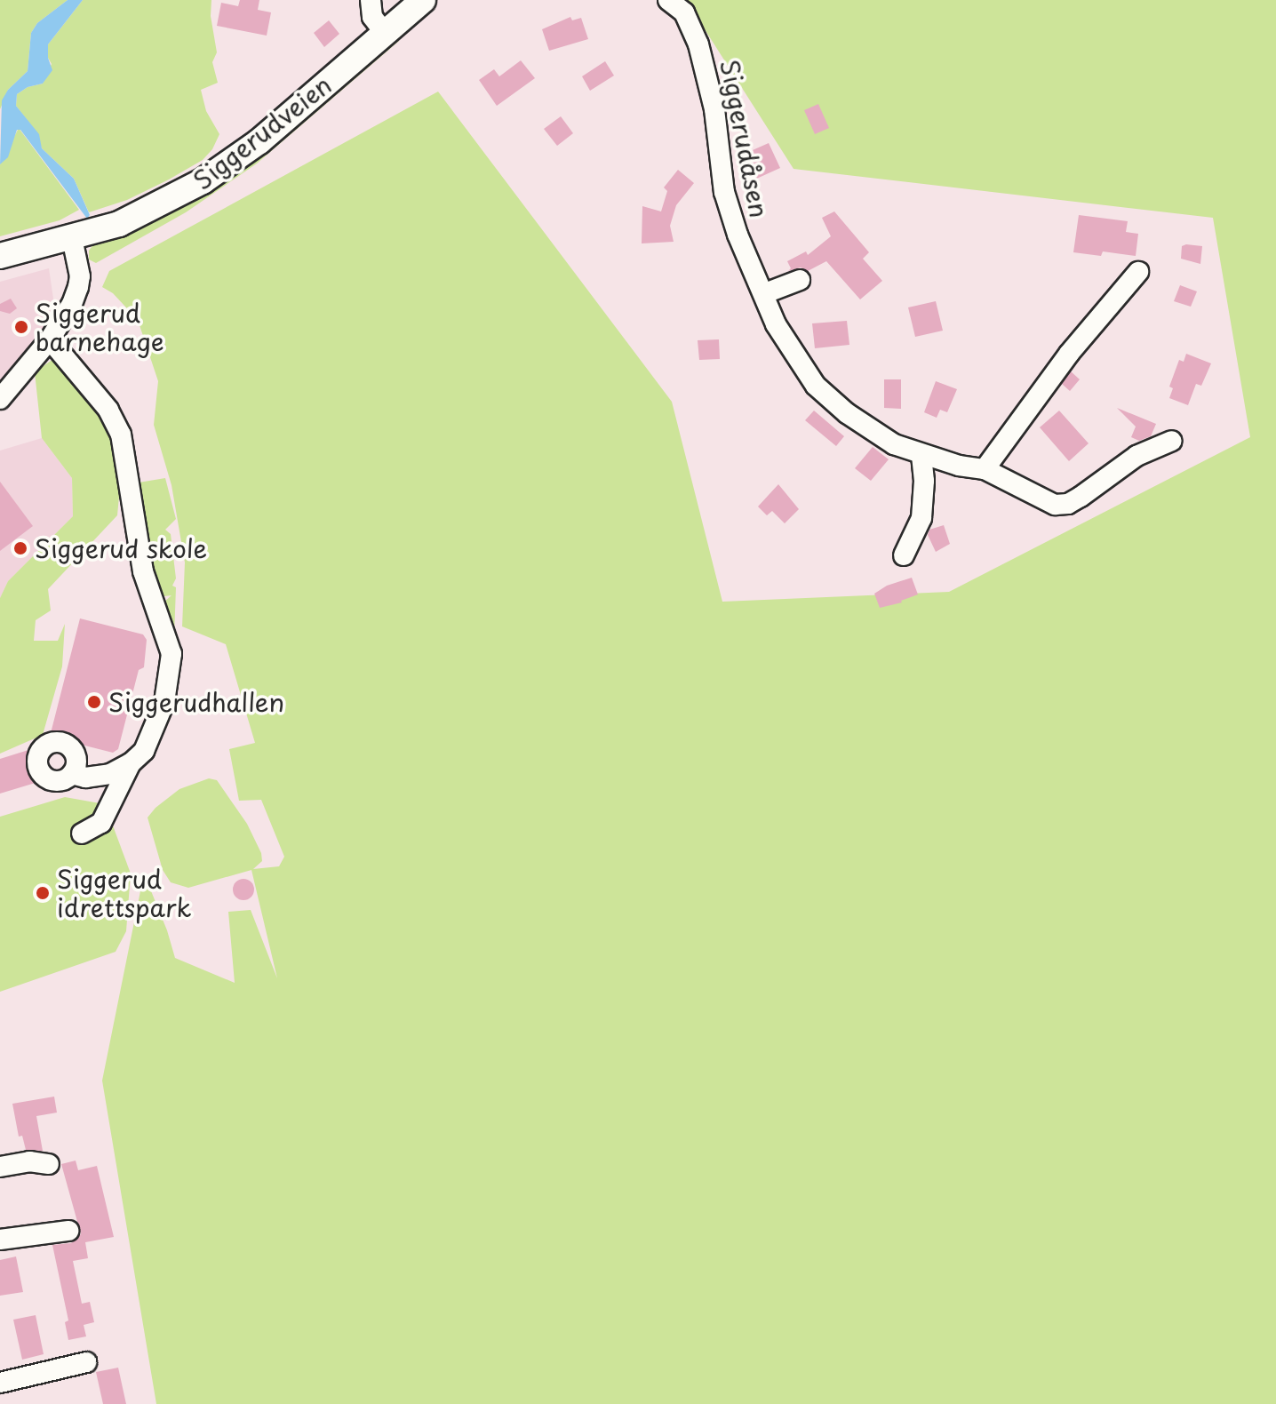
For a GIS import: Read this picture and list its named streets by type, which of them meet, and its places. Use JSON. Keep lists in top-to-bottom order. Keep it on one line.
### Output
{"streets":{"main road":["Siggerudveien"],"street":["Siggerudåsen"]},"places":["Siggerud barnehage","Siggerud skole","Siggerudhallen","Siggerud idrettspark"]}
